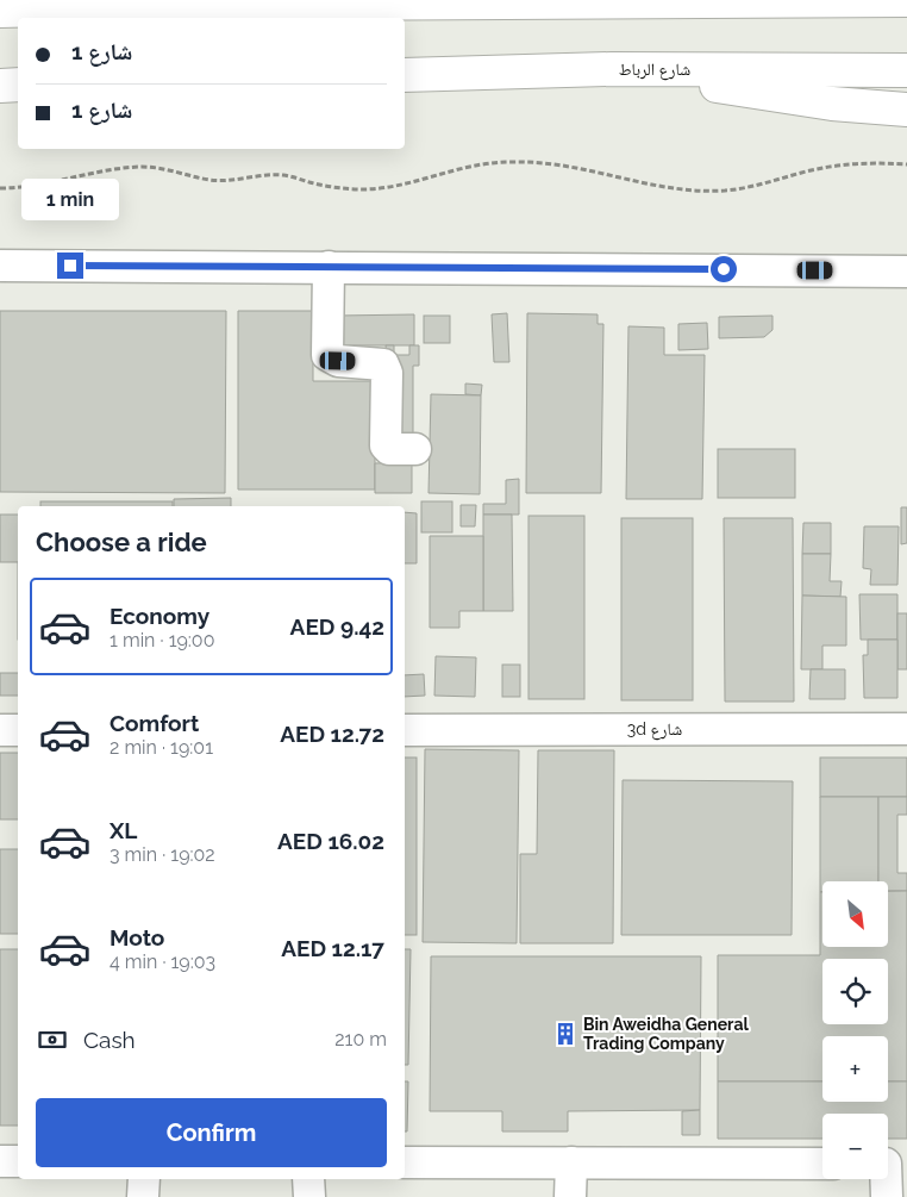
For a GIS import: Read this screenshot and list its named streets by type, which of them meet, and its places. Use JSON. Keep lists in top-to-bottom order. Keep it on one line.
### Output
{"streets":{"highway":["شارع الرباط"],"street":["3d شارع"]},"places":{"building":["Bin Aweidha General Trading Company"]},"north":"bottom right","page":{"banner":["شارع 1","شارع 1"],"bubble":"1 min","heading":"Choose a ride","list":[{"name":"Economy","note":"1 min · 19:00","value":"AED 9.42"},{"name":"Comfort","note":"2 min · 19:01","value":"AED 12.72"},{"name":"XL","note":"3 min · 19:02","value":"AED 16.02"},{"name":"Moto","note":"4 min · 19:03","value":"AED 12.17"}],"map_buttons":["+","−"],"pay":["Cash","210 m"],"buttons":"Confirm"}}
